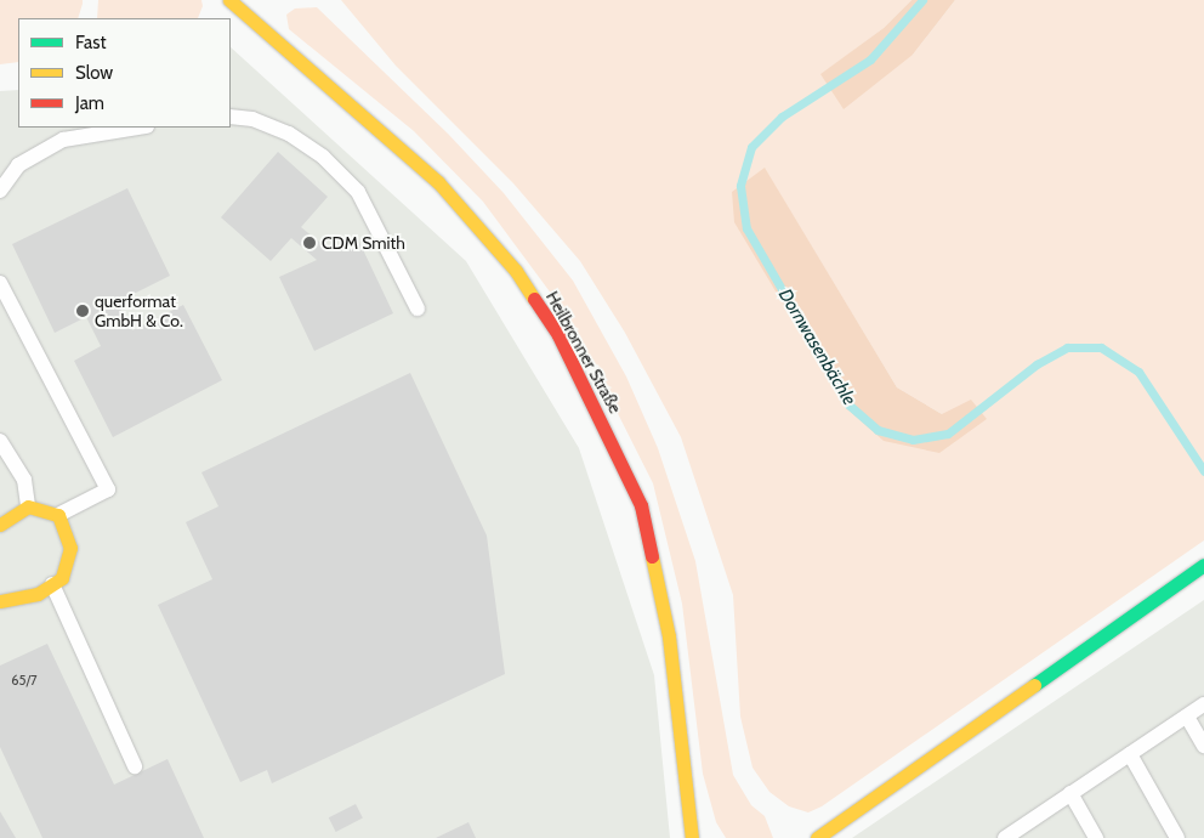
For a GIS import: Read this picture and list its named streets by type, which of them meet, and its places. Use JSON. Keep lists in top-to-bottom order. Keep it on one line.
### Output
{"streets":{"main road":["Heilbronner Straße"]},"water":["Dornwasenbächle"],"places":["CDM Smith","querformat GmbH & Co."],"house_numbers":["65/7"],"legend":["Fast","Slow","Jam"]}
